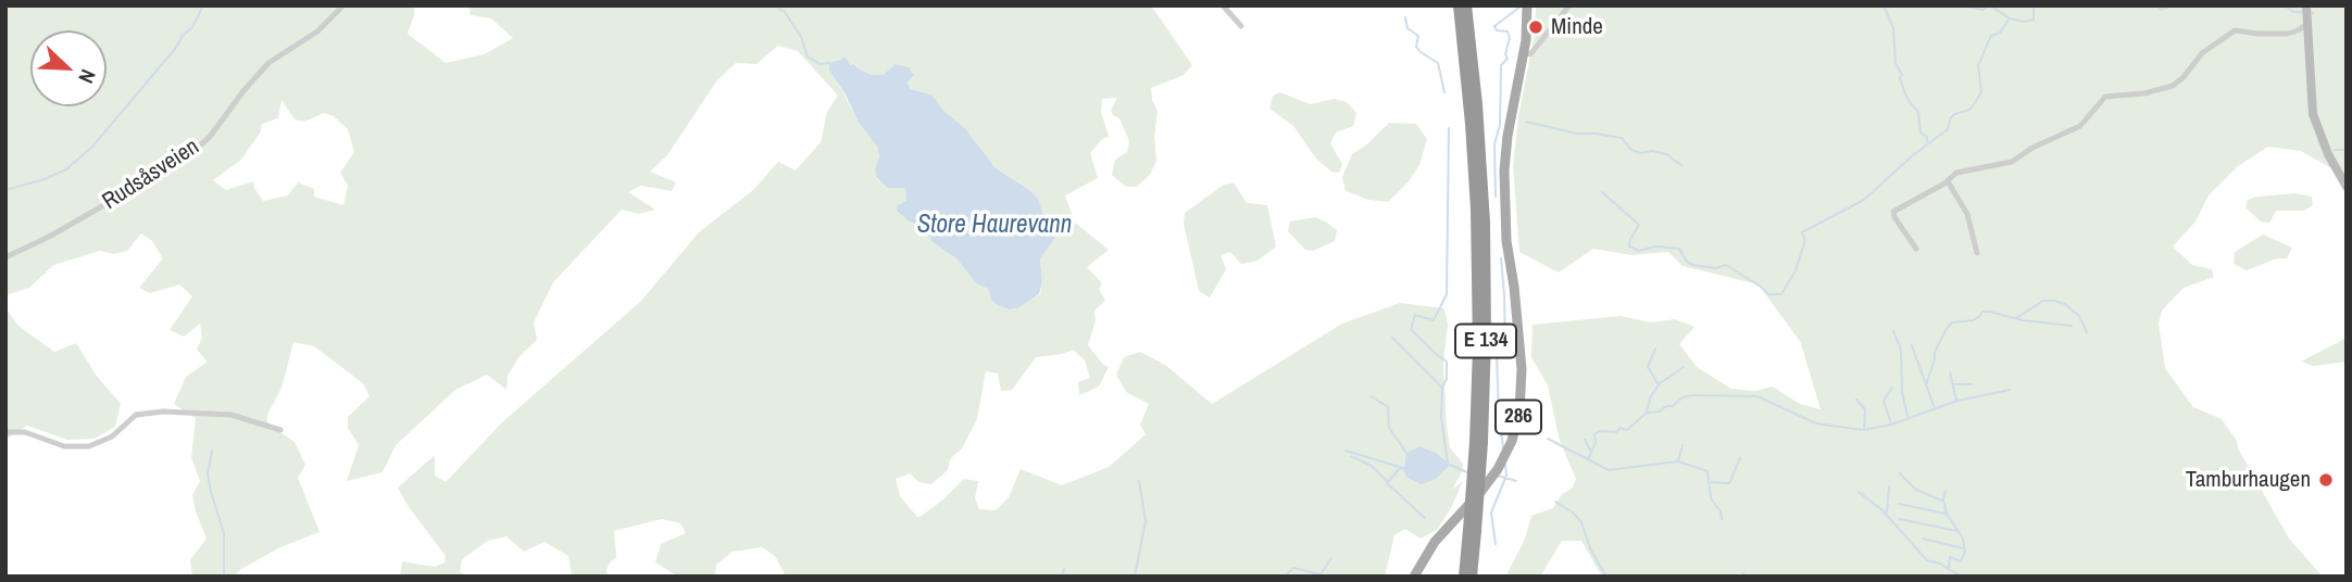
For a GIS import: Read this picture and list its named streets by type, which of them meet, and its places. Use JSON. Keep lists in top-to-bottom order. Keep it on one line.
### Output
{"streets":{"highway":["E 134"],"main road":["286"],"street":["Rudsåsveien"]},"water":["Store Haurevann"],"places":["Minde","Tamburhaugen"],"north":"bottom right"}
